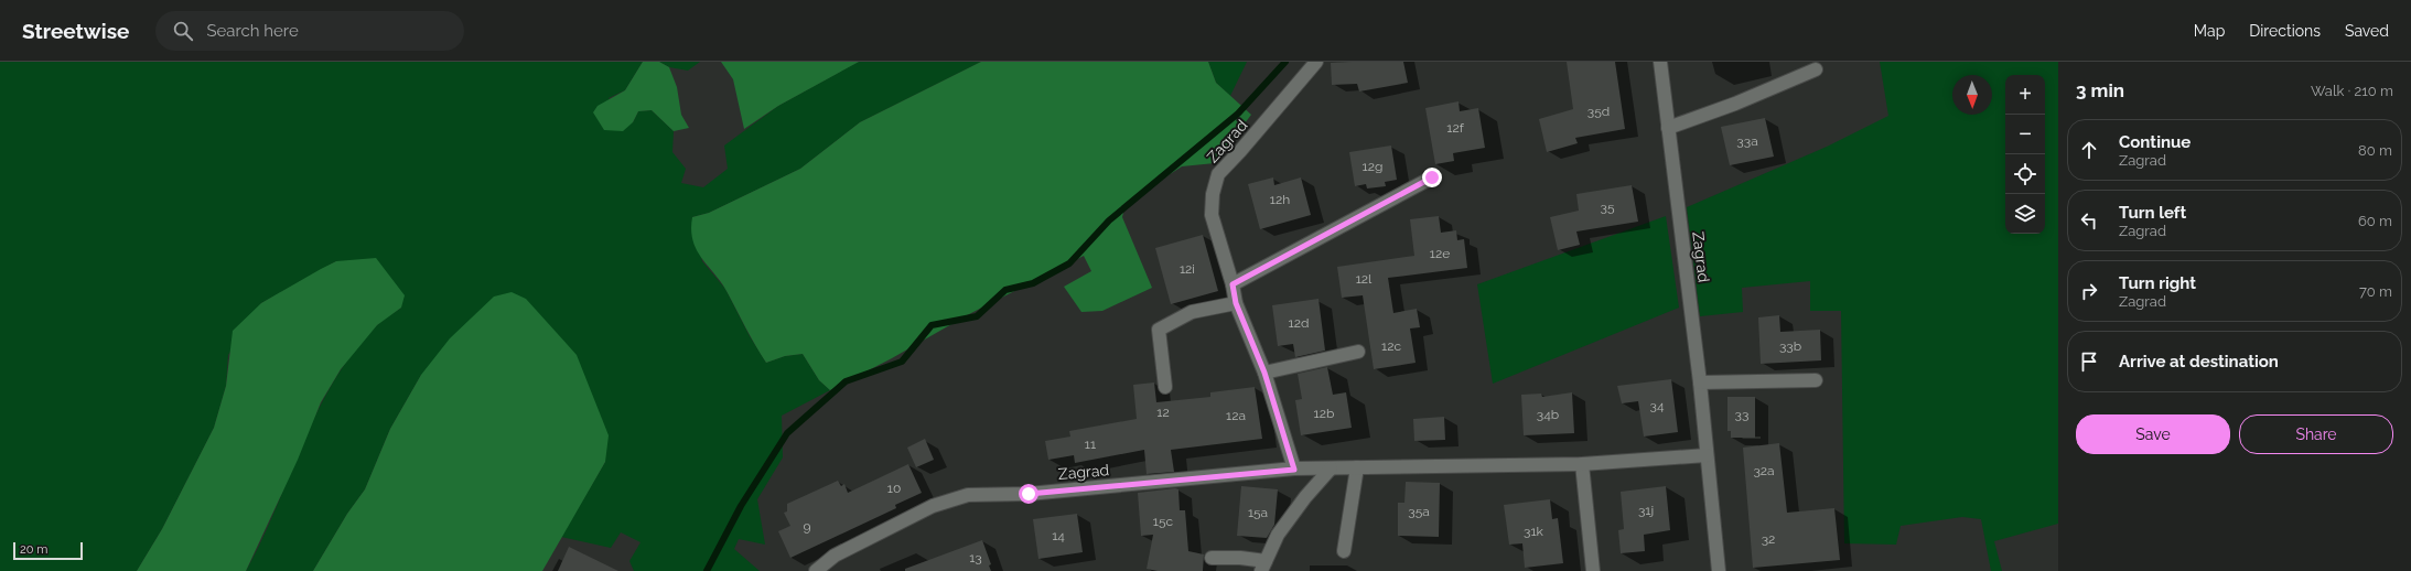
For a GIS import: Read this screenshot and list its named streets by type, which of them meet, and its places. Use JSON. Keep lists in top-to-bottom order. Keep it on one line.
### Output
{"streets":{"street":["Zagrad"]},"house_numbers":["35d","12f","33a","12g","12h","35","12e","12i","12l","12d","12c","33b","34","12","12b","34b","33","12a","11","32a","10","31j","35a","15a","15c","9","31k","14","32","13"],"scale_bar":"20 m","north":"bottom","page":{"header":"Streetwise","search":"Search here","nav":["Map","Directions","Saved"],"heading":["3 min","Walk · 210 m"],"map_buttons":["+","−"],"list":[["Continue","Zagrad","80 m"],["Turn left","Zagrad","60 m"],["Turn right","Zagrad","70 m"],"Arrive at destination"],"buttons":["Save","Share"],"scale":"20 m"}}
